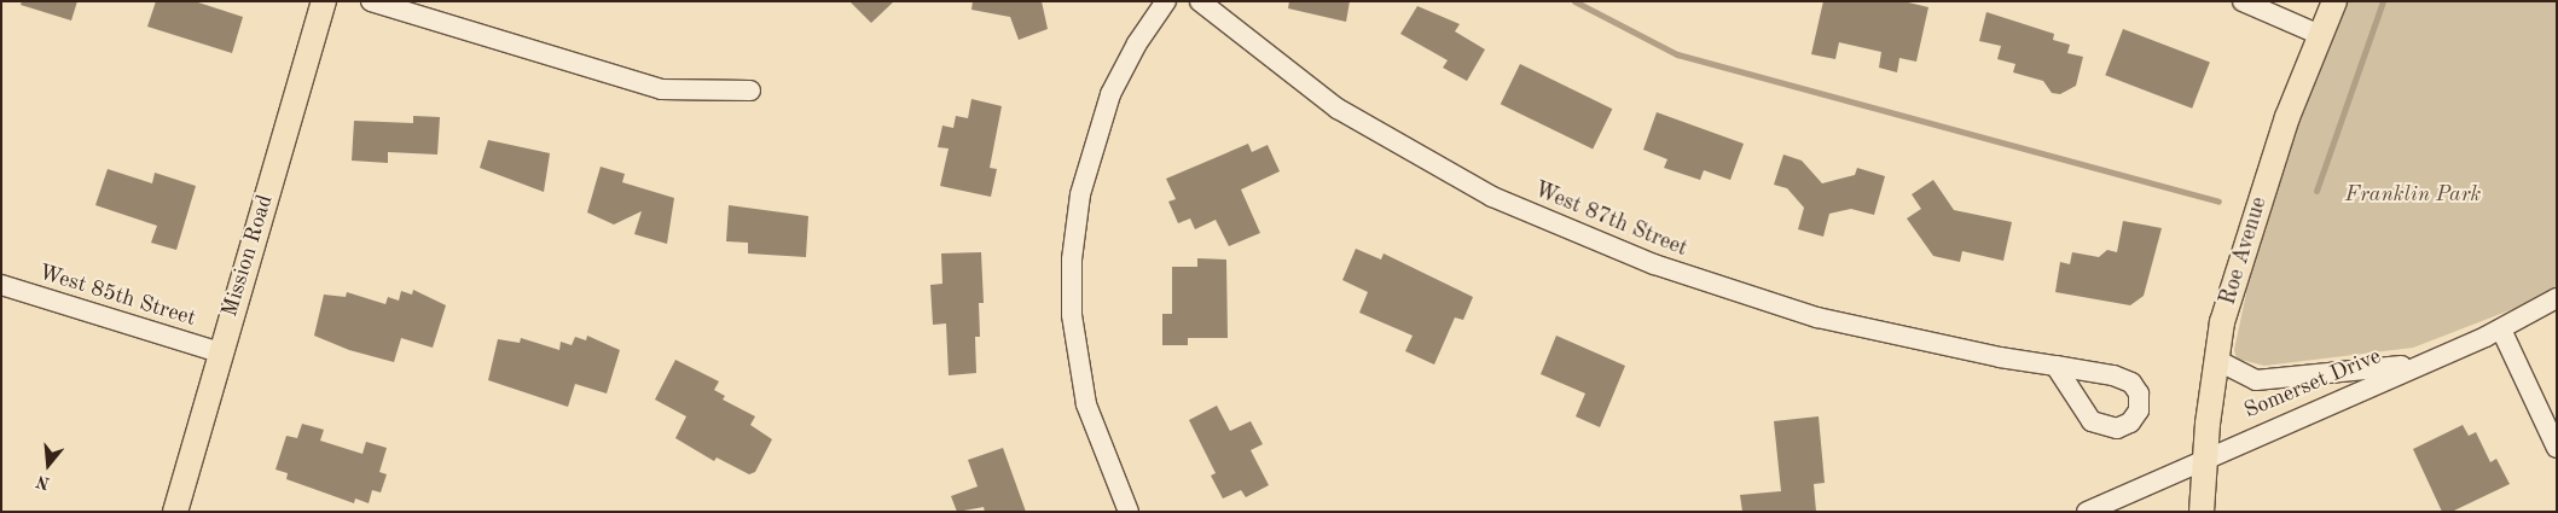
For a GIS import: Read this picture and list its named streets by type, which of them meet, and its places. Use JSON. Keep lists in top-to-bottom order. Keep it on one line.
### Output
{"streets":{"main road":["Roe Avenue","Mission Road"],"street":["West 87th Street","West 85th Street","Somerset Drive"]},"crossings":[["Roe Avenue","Somerset Drive"],["Mission Road","West 85th Street"]],"parks":["Franklin Park"],"north":"bottom"}
